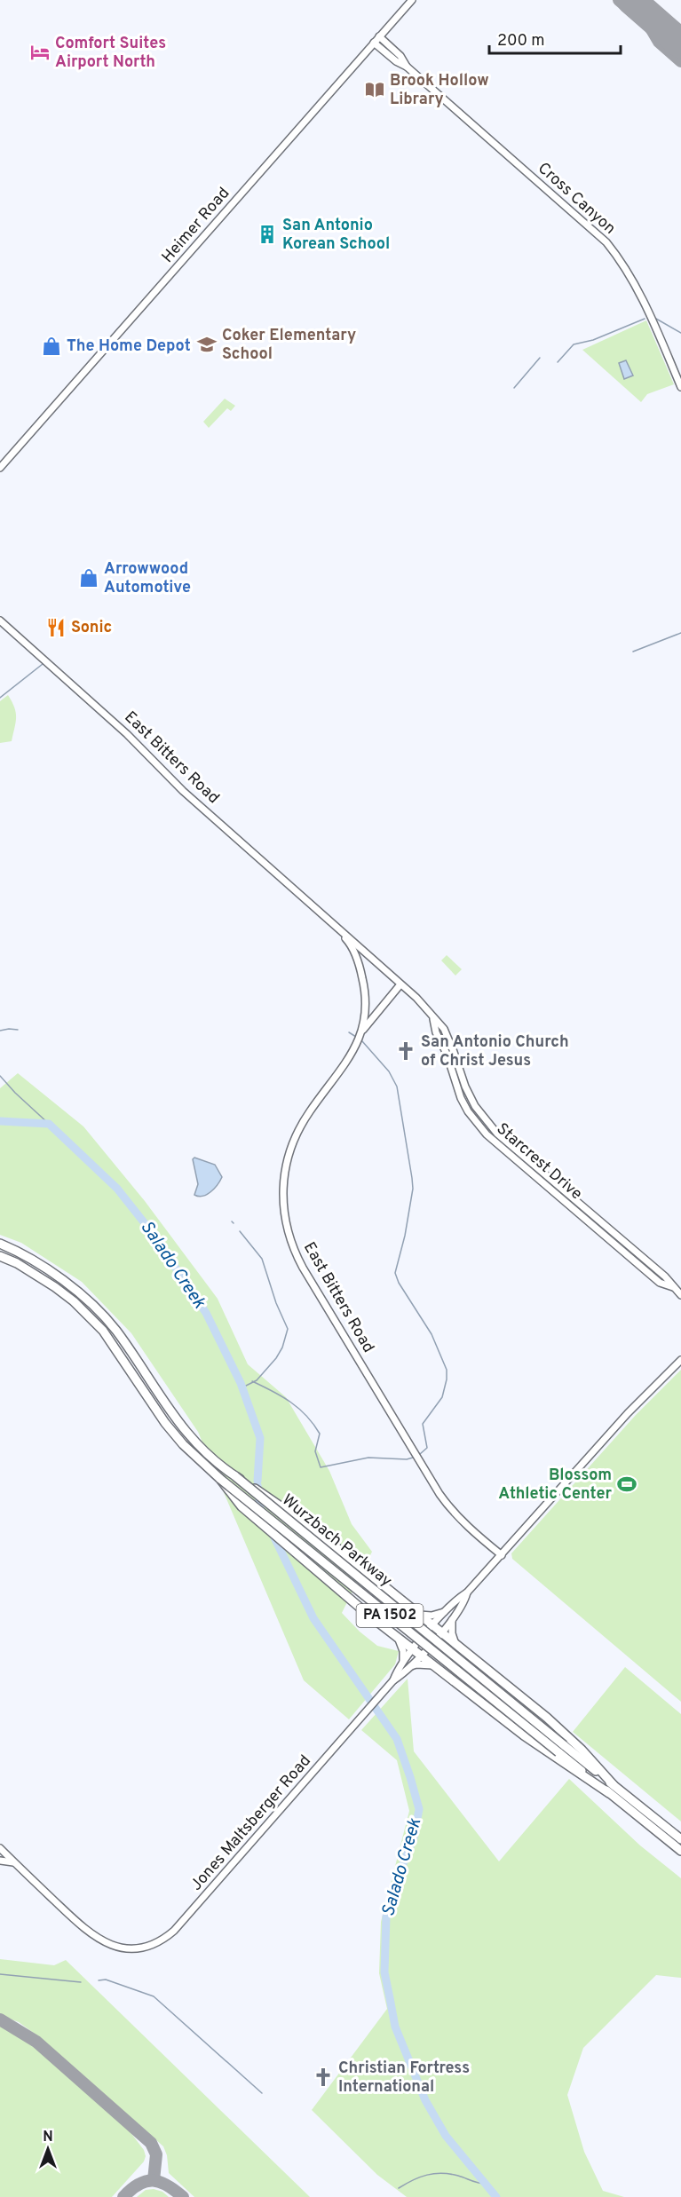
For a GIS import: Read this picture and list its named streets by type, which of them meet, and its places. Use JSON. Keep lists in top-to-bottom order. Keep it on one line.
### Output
{"streets":{"highway":["Wurzbach Parkway","PA 1502"],"main road":["Cross Canyon","Heimer Road","East Bitters Road","Starcrest Drive","Jones Maltsberger Road"]},"crossings":[["Cross Canyon","Heimer Road"],["East Bitters Road","Starcrest Drive"],["East Bitters Road","Jones Maltsberger Road"]],"water":["Salado Creek"],"places":{"hotel":["Comfort Suites Airport North"],"library":["Brook Hollow Library"],"building":["San Antonio Korean School"],"school or university":["Coker Elementary School"],"shop":["The Home Depot","Arrowwood Automotive"],"restaurant":["Sonic"],"church":["San Antonio Church of Christ Jesus","Christian Fortress International"],"sports":["Blossom Athletic Center"]},"scale_bar":"200 m","north":"top"}
